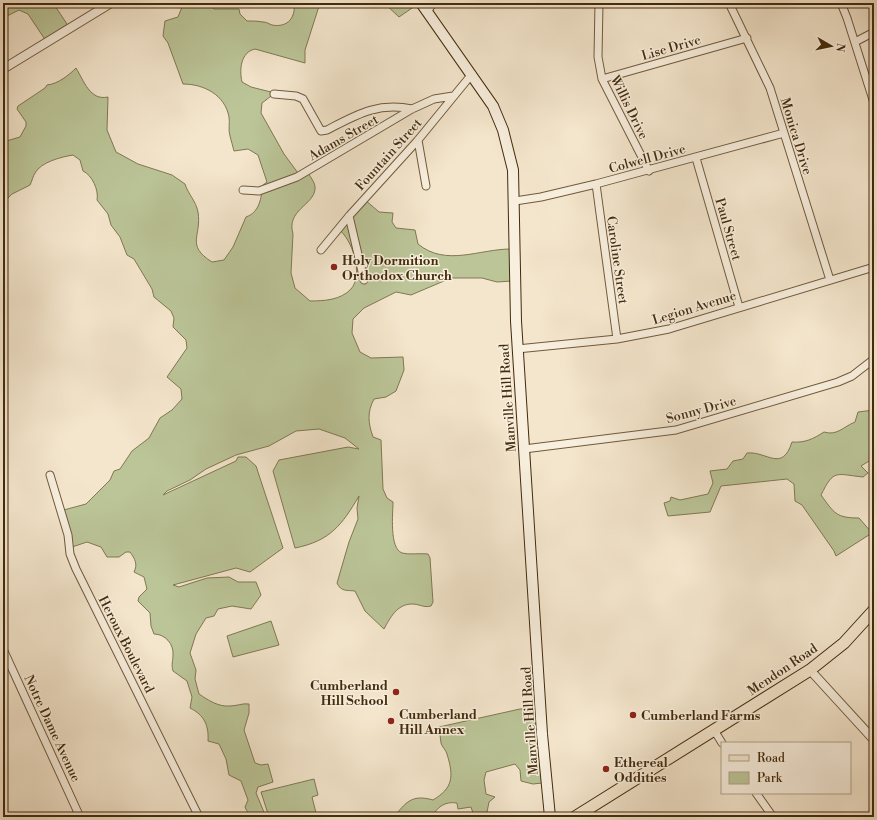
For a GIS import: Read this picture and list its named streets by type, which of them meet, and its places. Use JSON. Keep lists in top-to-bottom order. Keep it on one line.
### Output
{"streets":{"main road":["Manville Hill Road","Mendon Road"],"street":["Lise Drive","Willis Drive","Monica Drive","Adams Street","Fountain Street","Colwell Drive","Paul Street","Caroline Street","Legion Avenue","Sonny Drive","Heroux Boulevard","Notre Dame Avenue"]},"crossings":[["Lise Drive","Willis Drive"],["Lise Drive","Monica Drive"],["Willis Drive","Colwell Drive"],["Monica Drive","Colwell Drive"],["Monica Drive","Legion Avenue"],["Adams Street","Fountain Street"],["Fountain Street","Manville Hill Road"],["Colwell Drive","Paul Street"],["Colwell Drive","Caroline Street"],["Colwell Drive","Manville Hill Road"],["Paul Street","Legion Avenue"],["Caroline Street","Legion Avenue"],["Legion Avenue","Manville Hill Road"],["Manville Hill Road","Sonny Drive"]],"places":["Holy Dormition Orthodox Church","Cumberland Hill School","Cumberland Farms","Cumberland Hill Annex","Ethereal Oddities"],"legend":["Road","Park"],"north":"right"}
